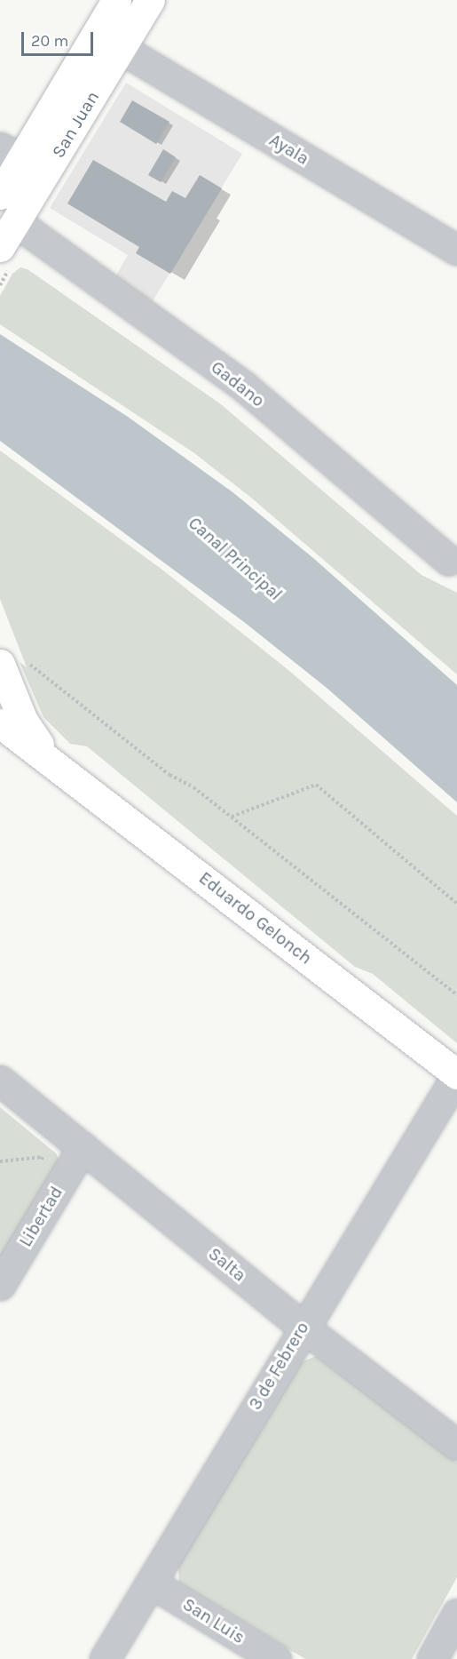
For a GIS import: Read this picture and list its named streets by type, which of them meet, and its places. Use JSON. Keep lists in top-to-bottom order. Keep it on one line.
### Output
{"streets":{"main road":["San Juan","Eduardo Gelonch"],"street":["Ayala","Gadano","Libertad","Salta","3 de Febrero","San Luis"]},"crossings":[["San Juan","Ayala"],["San Juan","Gadano"],["Eduardo Gelonch","3 de Febrero"],["Libertad","Salta"],["Salta","3 de Febrero"],["3 de Febrero","San Luis"]],"water":["Canal Principal"],"scale_bar":"20 m"}
